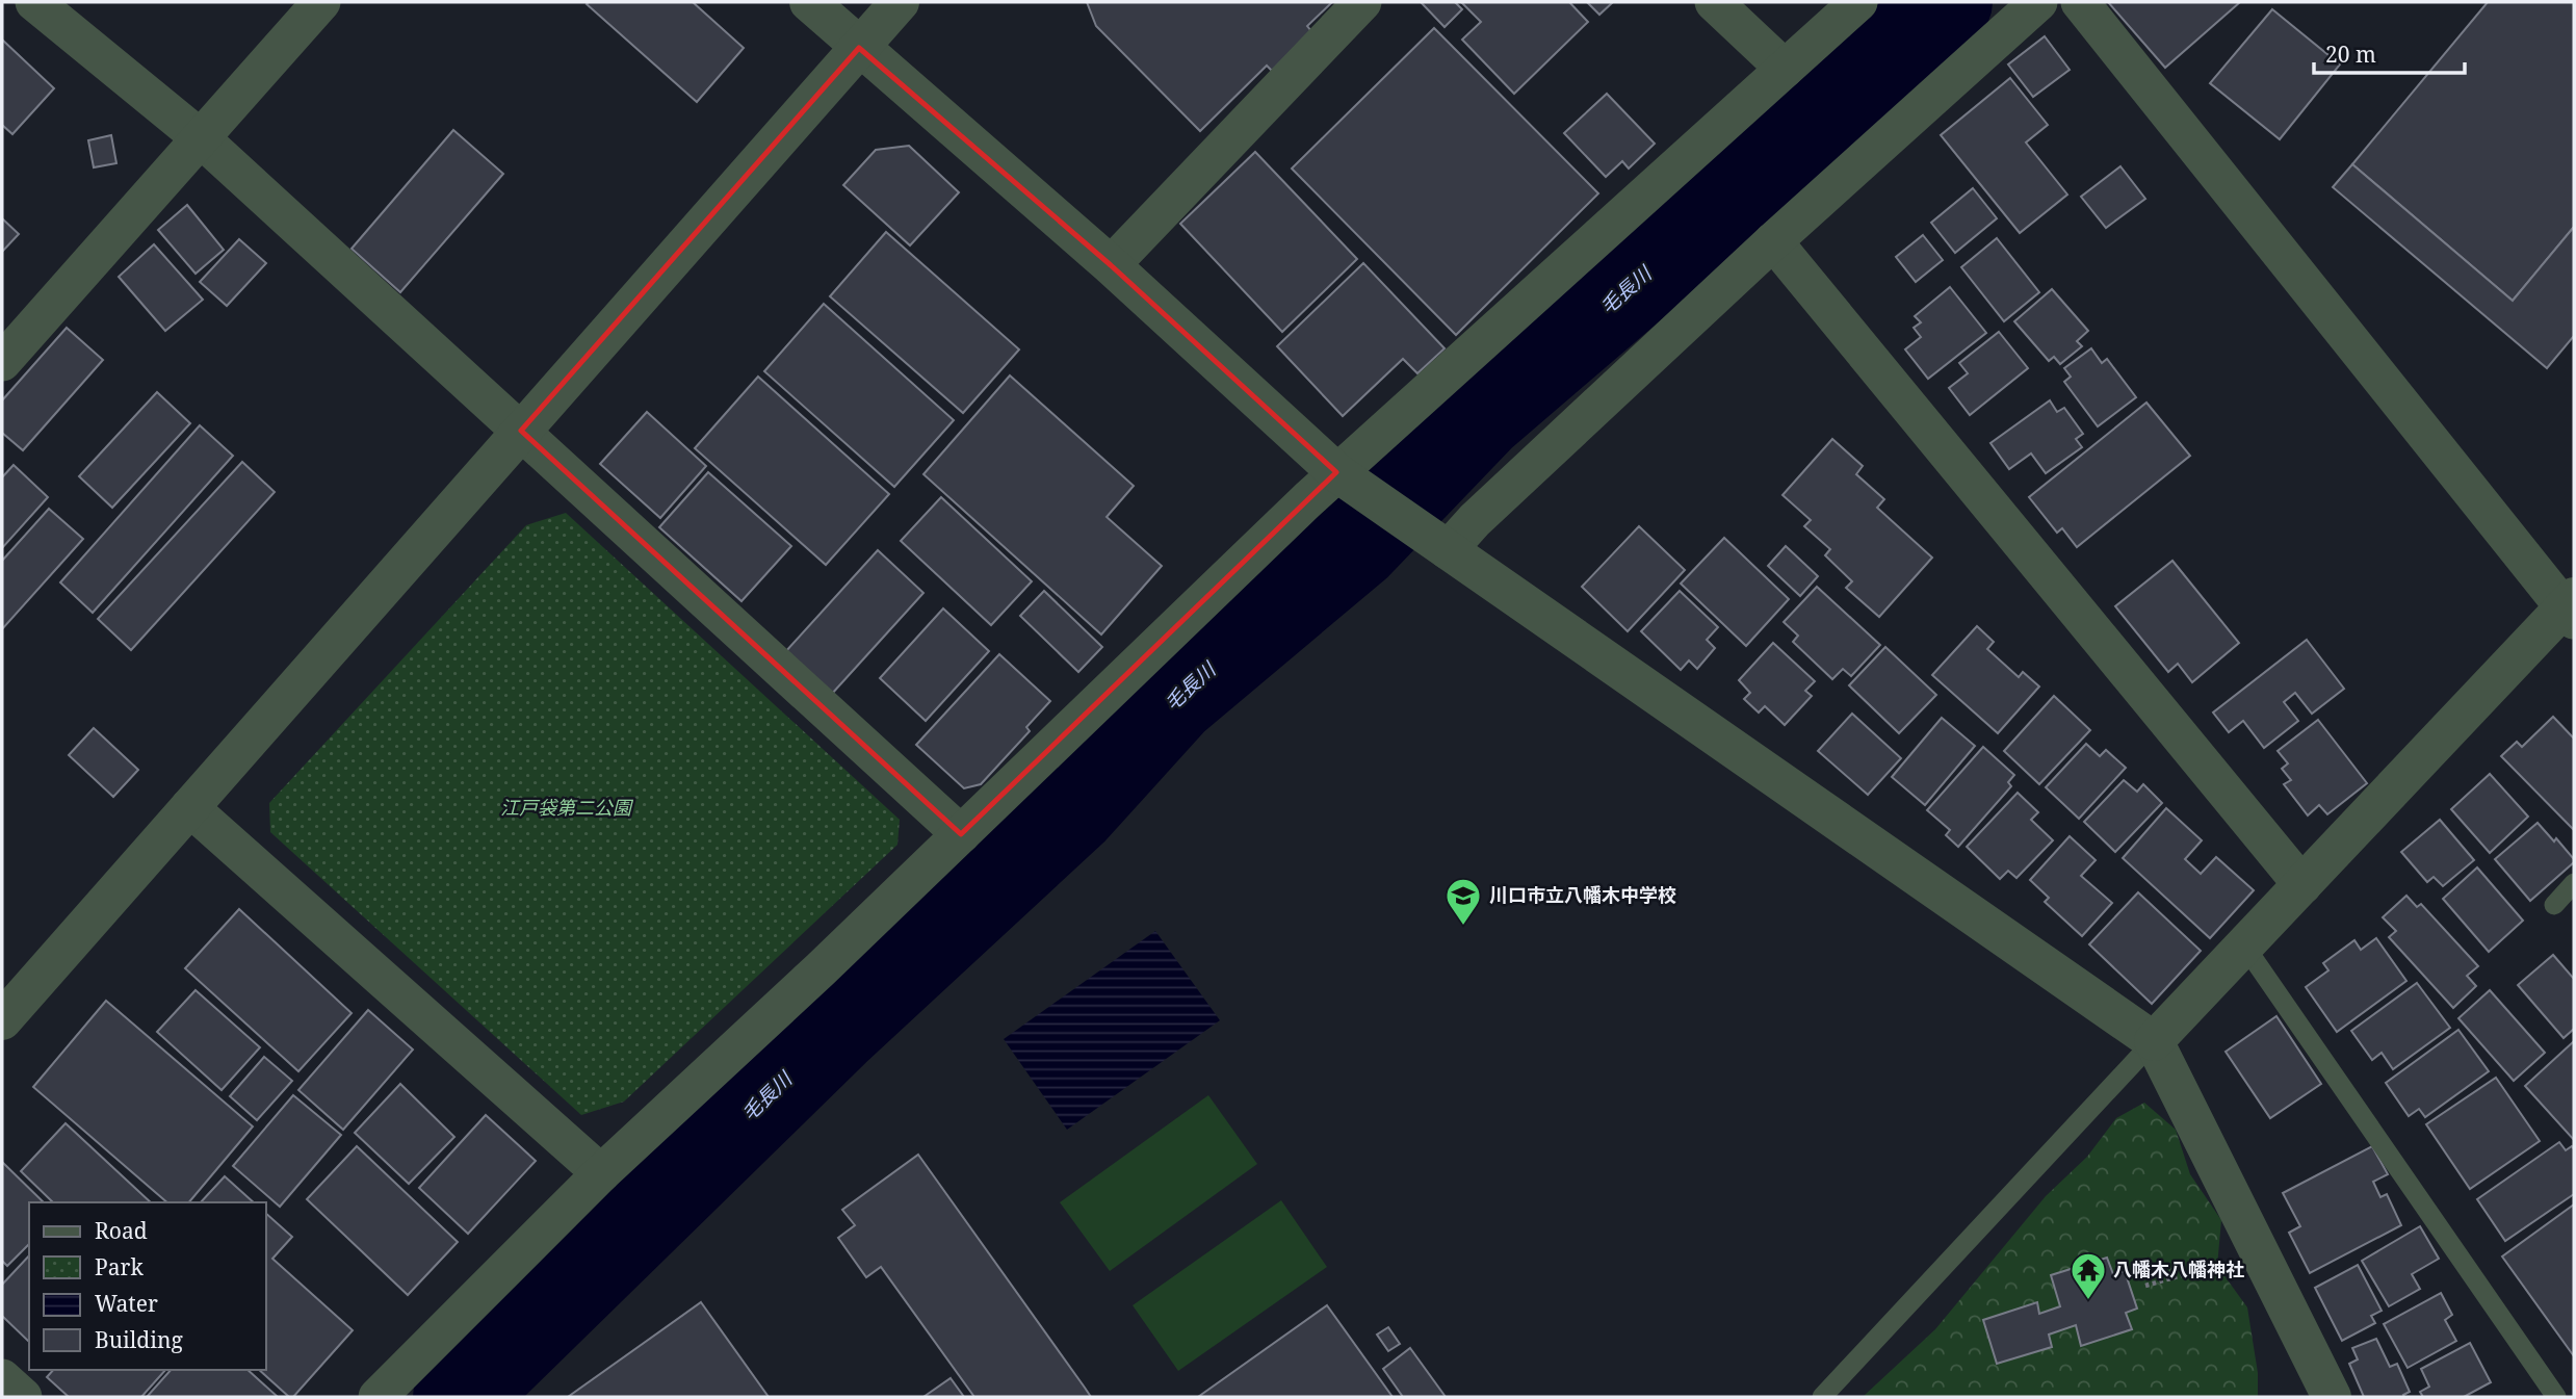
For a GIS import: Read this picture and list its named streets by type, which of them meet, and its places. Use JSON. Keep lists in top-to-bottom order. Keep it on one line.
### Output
{"water":["毛長川"],"parks":["江戸袋第二公園"],"places":{"school or university":["川口市立八幡木中学校"],"temple":["八幡木八幡神社"]},"legend":["Road","Park","Water","Building"],"scale_bar":"20 m"}
